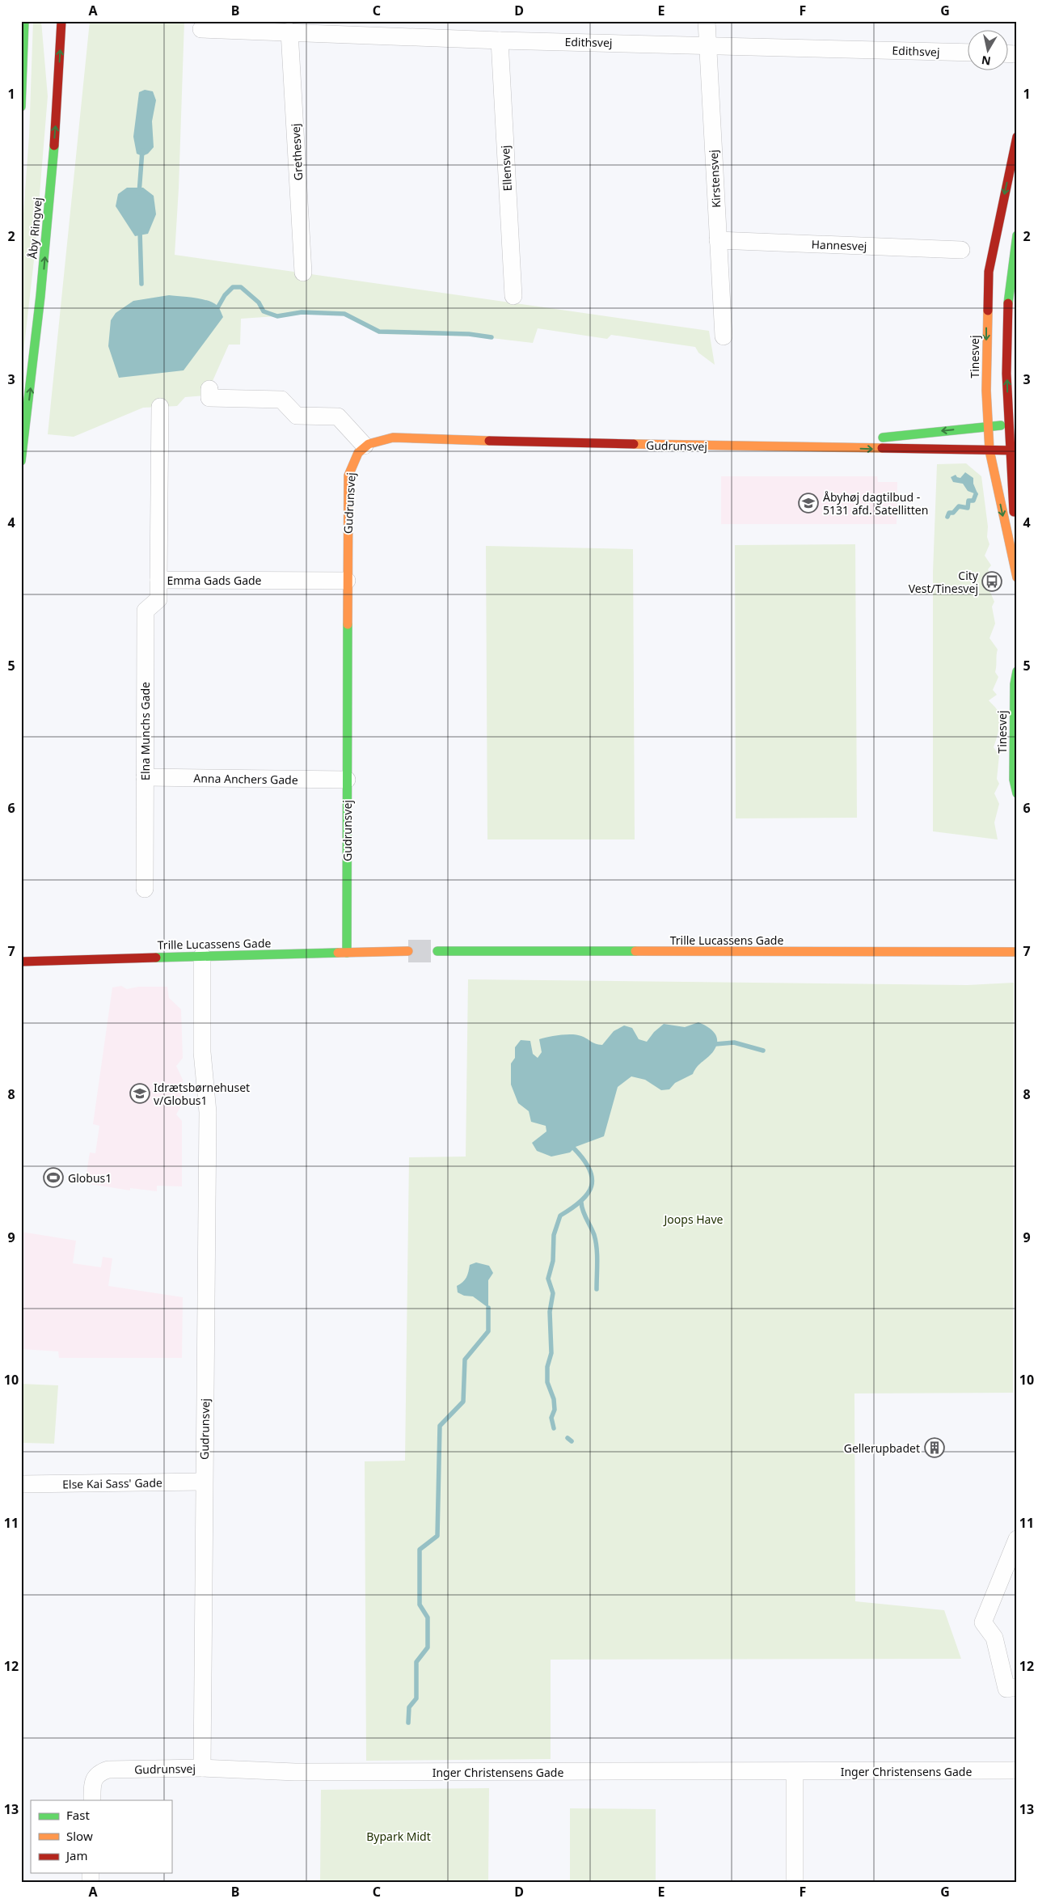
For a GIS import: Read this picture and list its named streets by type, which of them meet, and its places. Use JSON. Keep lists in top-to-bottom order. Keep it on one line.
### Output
{"streets":{"street":["Edithsvej","Grethesvej","Ellensvej","Kirstensvej","Åby Ringvej","Hannesvej","Tinesvej","Gudrunsvej","Emma Gads Gade","Elna Munchs Gade","Anna Anchers Gade","Trille Lucassens Gade","Else Kai Sass' Gade","Inger Christensens Gade"]},"crossings":[["Edithsvej","Grethesvej"],["Edithsvej","Ellensvej"],["Edithsvej","Kirstensvej"],["Kirstensvej","Hannesvej"],["Tinesvej","Gudrunsvej"],["Gudrunsvej","Emma Gads Gade"],["Gudrunsvej","Anna Anchers Gade"],["Gudrunsvej","Trille Lucassens Gade"],["Gudrunsvej","Else Kai Sass' Gade"],["Gudrunsvej","Inger Christensens Gade"],["Emma Gads Gade","Elna Munchs Gade"],["Elna Munchs Gade","Anna Anchers Gade"]],"one_way":["Åby Ringvej"],"parks":["Joops Have","Bypark Midt"],"places":{"school or university":["Åbyhøj dagtilbud - 5131 afd. Satellitten","Idrætsbørnehuset v/Globus1"],"bus stop":["City Vest/Tinesvej"],"sports":["Globus1"],"building":["Gellerupbadet"]},"legend":["Fast","Slow","Jam"],"north":"bottom","grid":{"columns":["A","B","C","D","E","F","G"],"rows":["1","2","3","4","5","6","7","8","9","10","11","12","13"]}}
